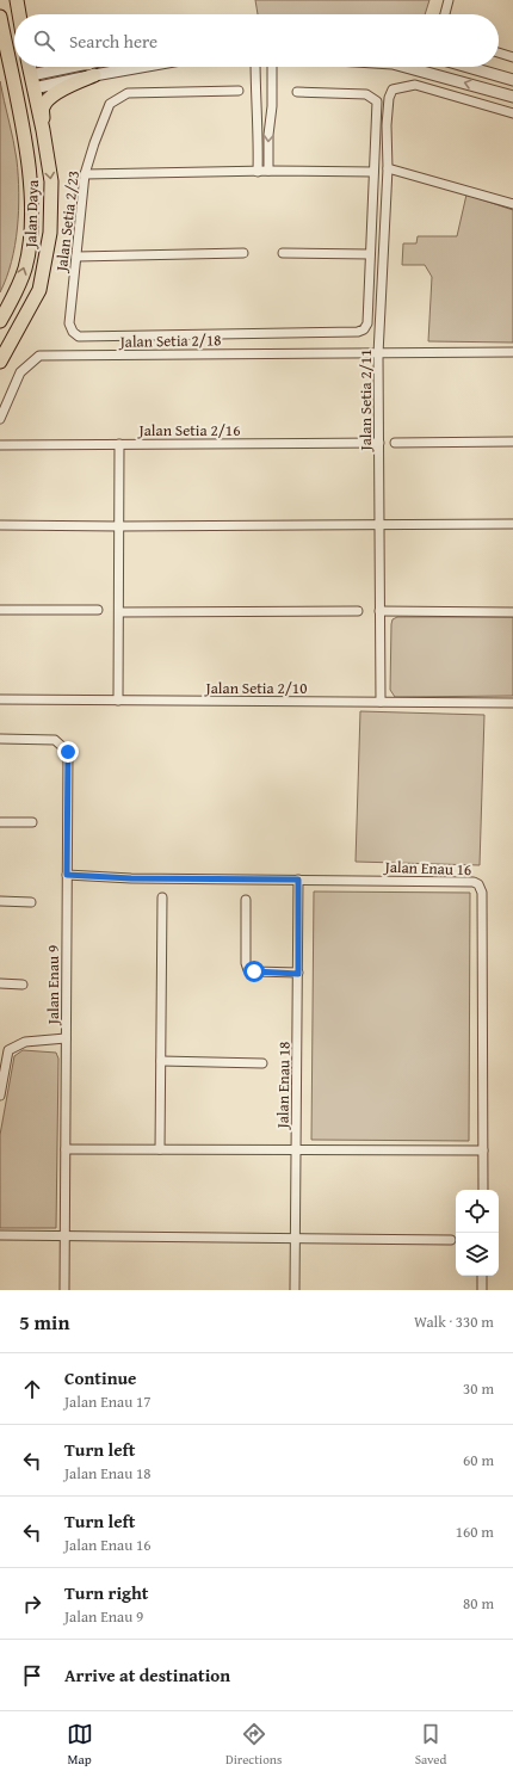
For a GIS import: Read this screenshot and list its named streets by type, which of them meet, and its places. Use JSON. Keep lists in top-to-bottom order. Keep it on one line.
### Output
{"streets":{"main road":["Jalan Daya"],"street":["Jalan Setia 2/23","Jalan Setia 2/18","Jalan Setia 2/11","Jalan Setia 2/16","Jalan Setia 2/10","Jalan Enau 16","Jalan Enau 9","Jalan Enau 18"]},"crossings":[["Jalan Setia 2/18","Jalan Setia 2/11"],["Jalan Setia 2/11","Jalan Setia 2/16"],["Jalan Setia 2/11","Jalan Setia 2/10"],["Jalan Enau 16","Jalan Enau 9"],["Jalan Enau 16","Jalan Enau 18"]],"page":{"search":"Search here","heading":["5 min","Walk · 330 m"],"list":[["Continue","Jalan Enau 17","30 m"],["Turn left","Jalan Enau 18","60 m"],["Turn left","Jalan Enau 16","160 m"],["Turn right","Jalan Enau 9","80 m"],"Arrive at destination"],"nav":["Map","Directions","Saved"]}}
